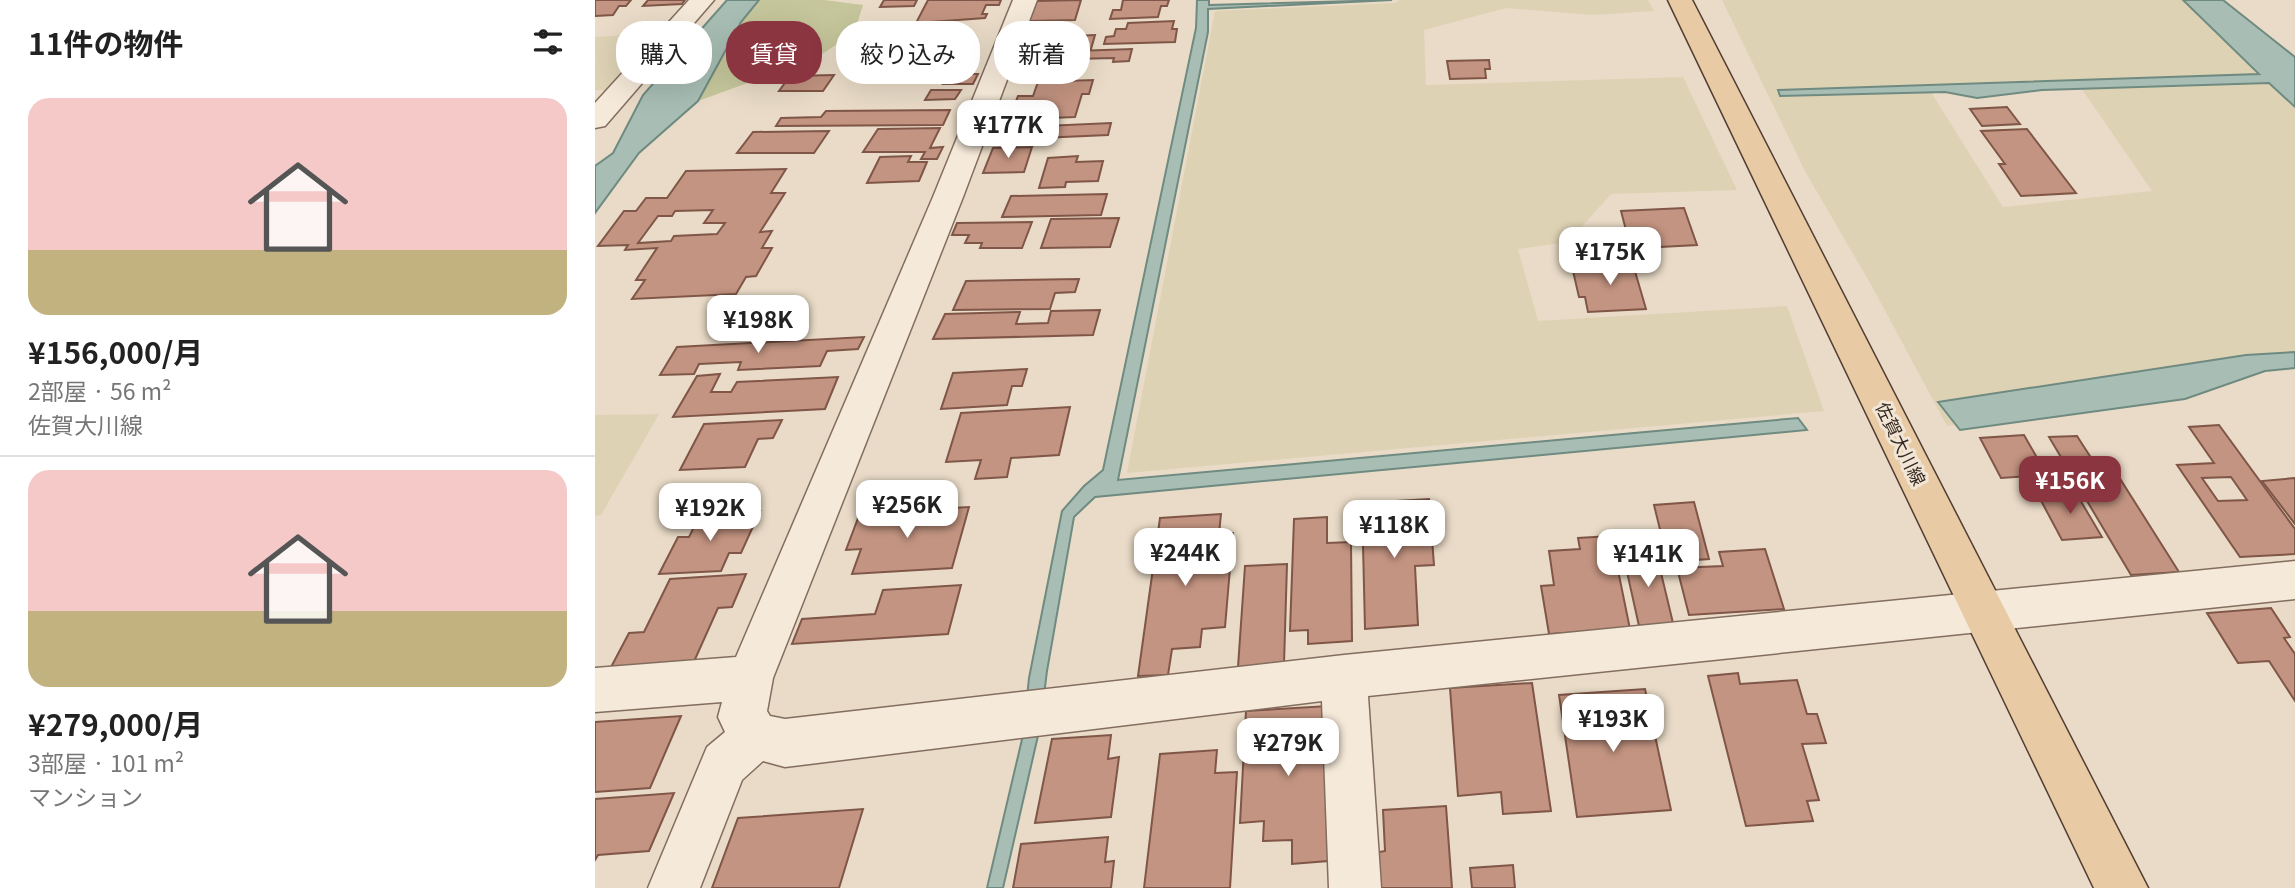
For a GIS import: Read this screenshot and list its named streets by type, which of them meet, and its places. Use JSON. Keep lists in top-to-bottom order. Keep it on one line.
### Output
{"streets":{"main road":["佐賀大川線"]},"page":{"heading":"11件の物件","chip":["購入","賃貸","絞り込み","新着"],"list":[{"name":"¥156,000/月","note":"2部屋 · 56 m² · 佐賀大川線"},{"name":"¥279,000/月","note":"3部屋 · 101 m² · マンション"}],"price":["¥177K","¥175K","¥198K","¥156K","¥256K","¥192K","¥118K","¥244K","¥141K","¥193K","¥279K"]}}
